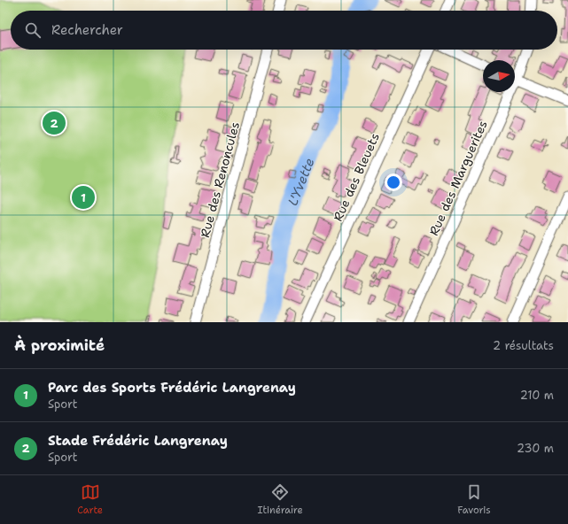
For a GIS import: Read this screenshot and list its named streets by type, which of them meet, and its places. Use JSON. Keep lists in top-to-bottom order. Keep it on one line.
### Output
{"streets":{"street":["Rue des Bleuets","Rue des Marguerites","Rue des Renoncules"]},"water":["L'Yvette"],"north":"right","page":{"search":"Rechercher","pins":["2","1"],"heading":["À proximité","2 résultats"],"list":[{"mark":"1","name":"Parc des Sports Frédéric Langrenay","note":"Sport","value":"210 m"},{"mark":"2","name":"Stade Frédéric Langrenay","note":"Sport","value":"230 m"}],"nav":["Carte","Itinéraire","Favoris"]}}
